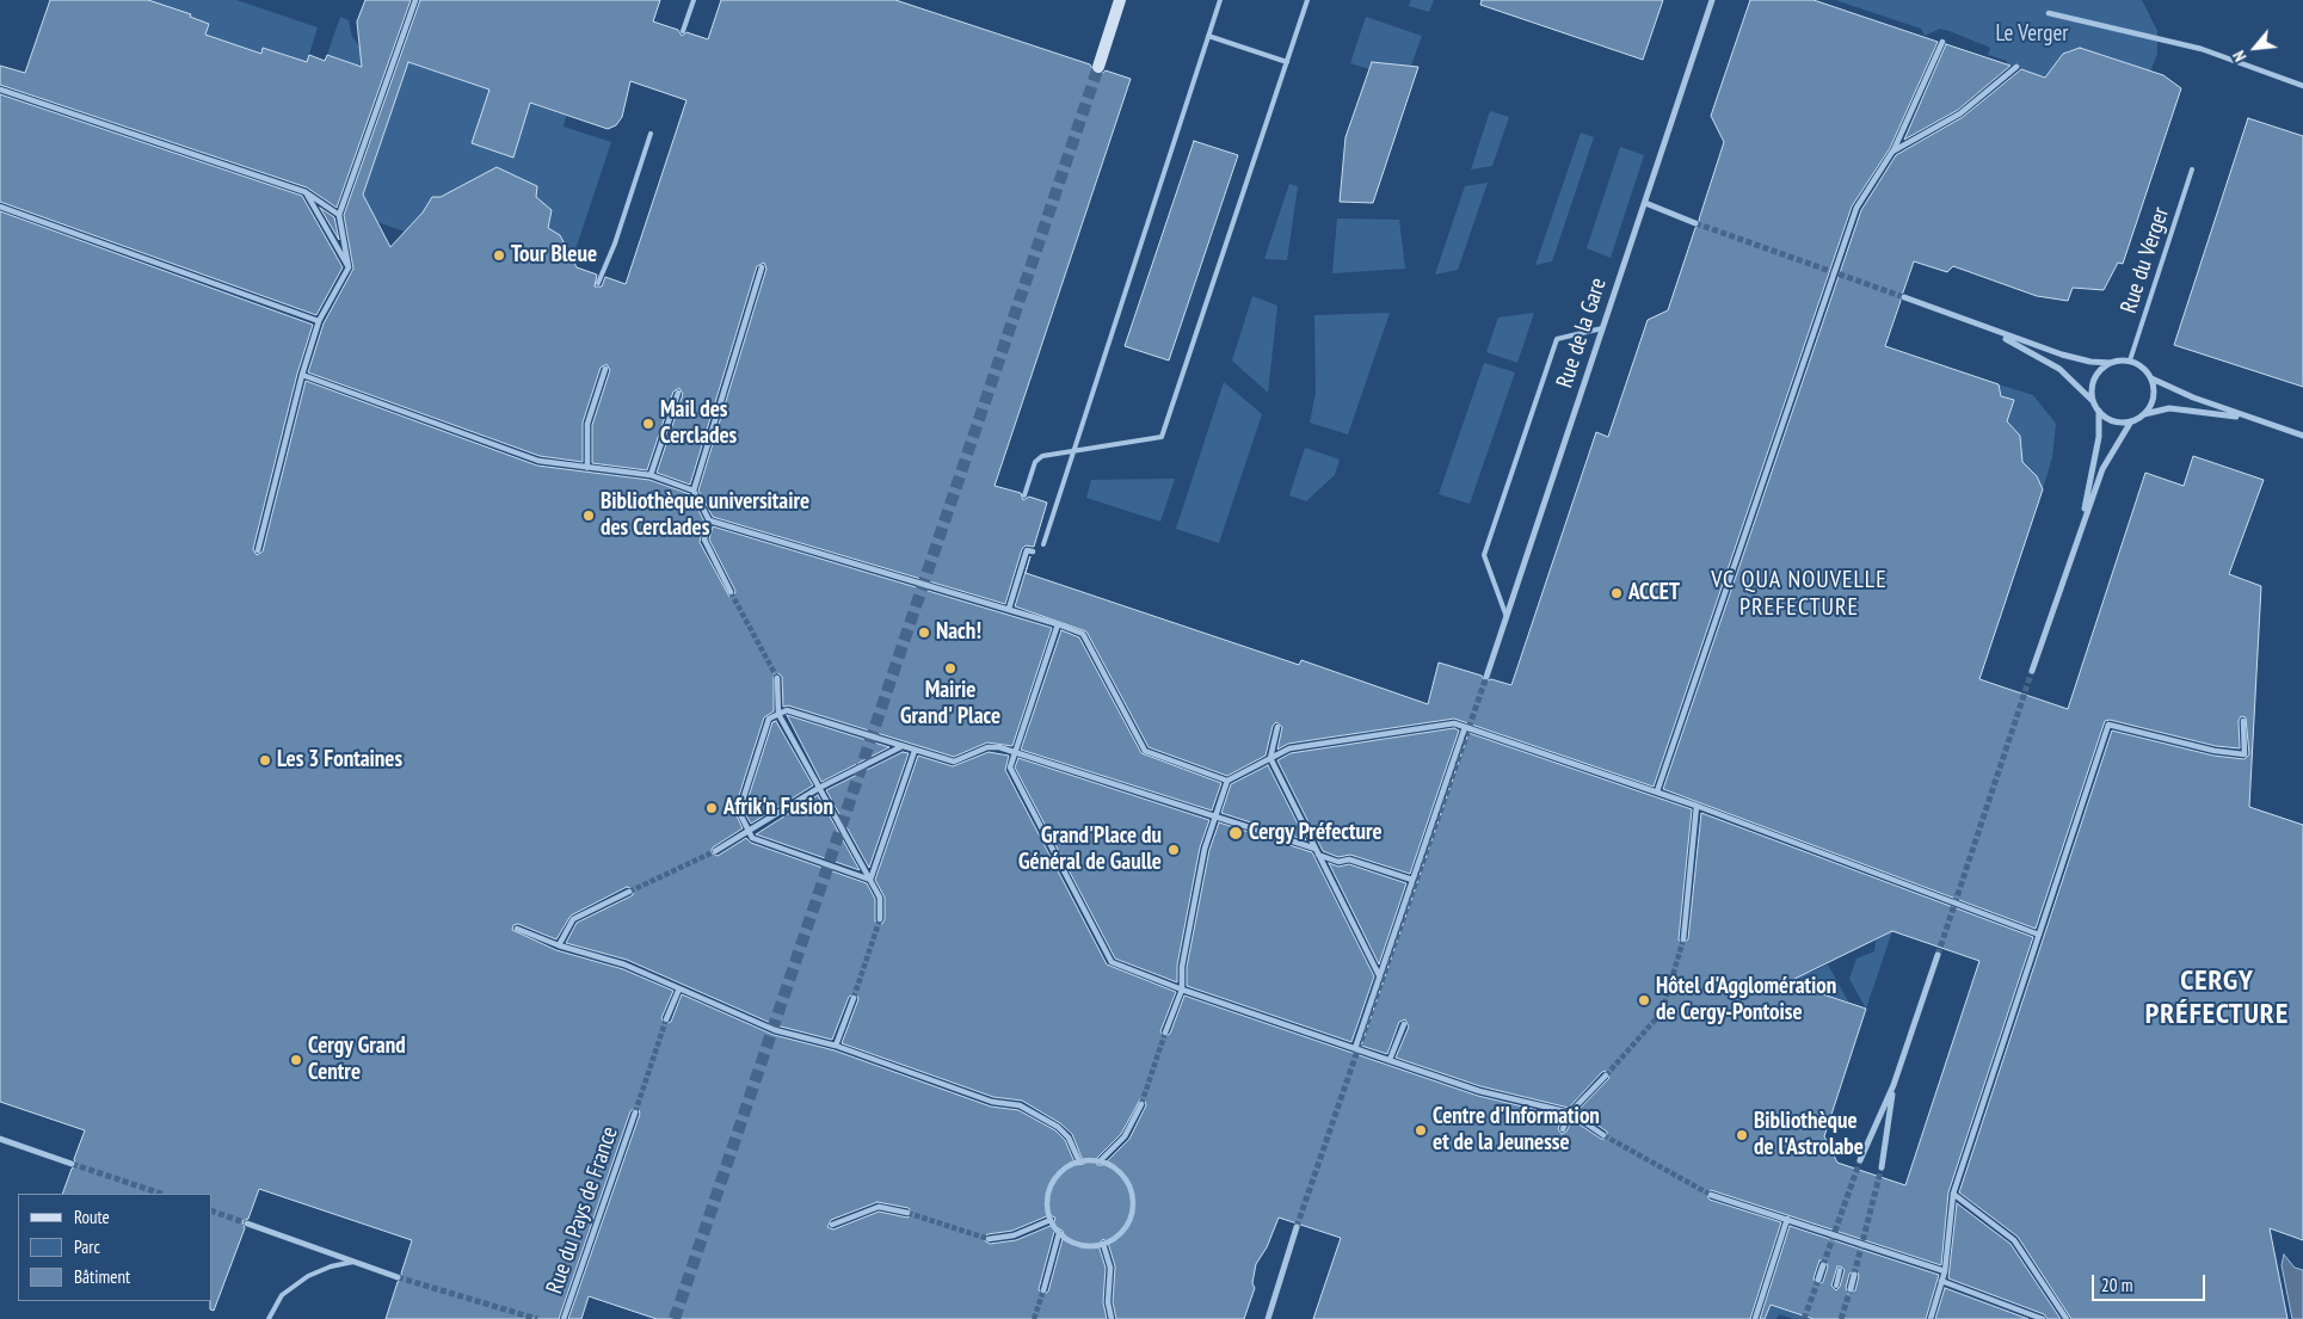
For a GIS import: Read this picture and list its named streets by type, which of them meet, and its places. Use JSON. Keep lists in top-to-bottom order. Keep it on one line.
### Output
{"streets":{"street":["Rue de la Gare","Rue du Pays de France"],"lane":["Rue du Verger"]},"districts":["VC QUA NOUVELLE PREFECTURE","CERGY PRÉFECTURE"],"parks":["Le Verger"],"places":["Tour Bleue","Mail des Cerclades","Bibliothèque universitaire des Cerclades","ACCET","Nach!","Mairie Grand' Place","Les 3 Fontaines","Afrik'n Fusion","Cergy Préfecture","Grand'Place du Général de Gaulle","Hôtel d'Agglomération de Cergy-Pontoise","Cergy Grand Centre","Centre d'Information et de la Jeunesse","Bibliothèque de l'Astrolabe"],"legend":["Route","Parc","Bâtiment"],"scale_bar":"20 m","north":"bottom left"}
